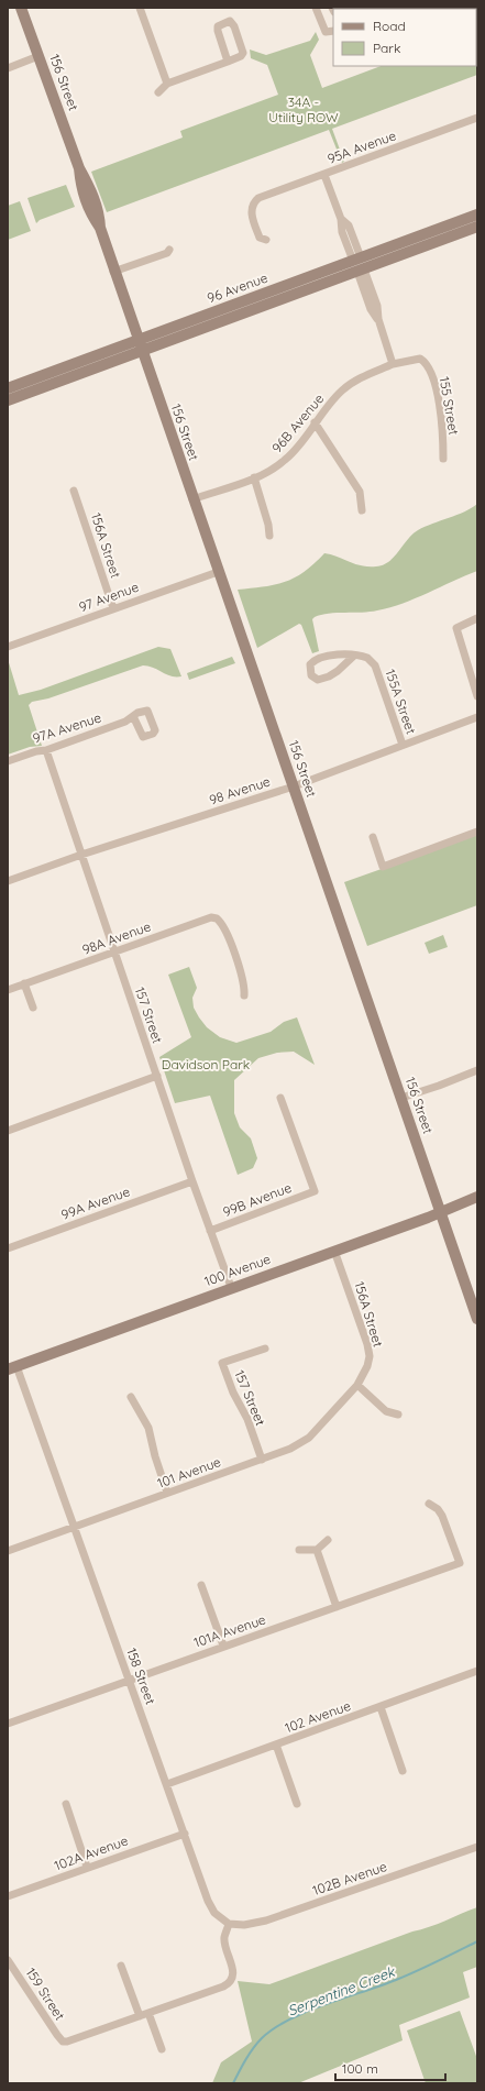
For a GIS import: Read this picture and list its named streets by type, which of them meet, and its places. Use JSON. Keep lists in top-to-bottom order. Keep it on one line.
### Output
{"streets":{"main road":["156 Street","96 Avenue","100 Avenue"],"street":["95A Avenue","155 Street","96B Avenue","156A Street","97 Avenue","155A Street","97A Avenue","98 Avenue","98A Avenue","157 Street","99B Avenue","99A Avenue","101 Avenue","101A Avenue","158 Street","102 Avenue","102A Avenue","102B Avenue","159 Street"]},"crossings":[["156 Street","96 Avenue"],["156 Street","96B Avenue"],["156 Street","97 Avenue"],["156 Street","98 Avenue"],["156 Street","100 Avenue"],["155 Street","96B Avenue"],["156A Street","97 Avenue"],["156A Street","100 Avenue"],["156A Street","101 Avenue"],["155A Street","98 Avenue"],["97A Avenue","157 Street"],["98 Avenue","157 Street"],["98A Avenue","157 Street"],["157 Street","99B Avenue"],["157 Street","99A Avenue"],["157 Street","100 Avenue"],["157 Street","101 Avenue"],["100 Avenue","158 Street"],["101 Avenue","158 Street"],["101A Avenue","158 Street"],["158 Street","102 Avenue"],["158 Street","102A Avenue"],["158 Street","102B Avenue"]],"water":["Serpentine Creek"],"parks":["34A - Utility ROW","Davidson Park"],"legend":["Road","Park"],"scale_bar":"100 m"}
